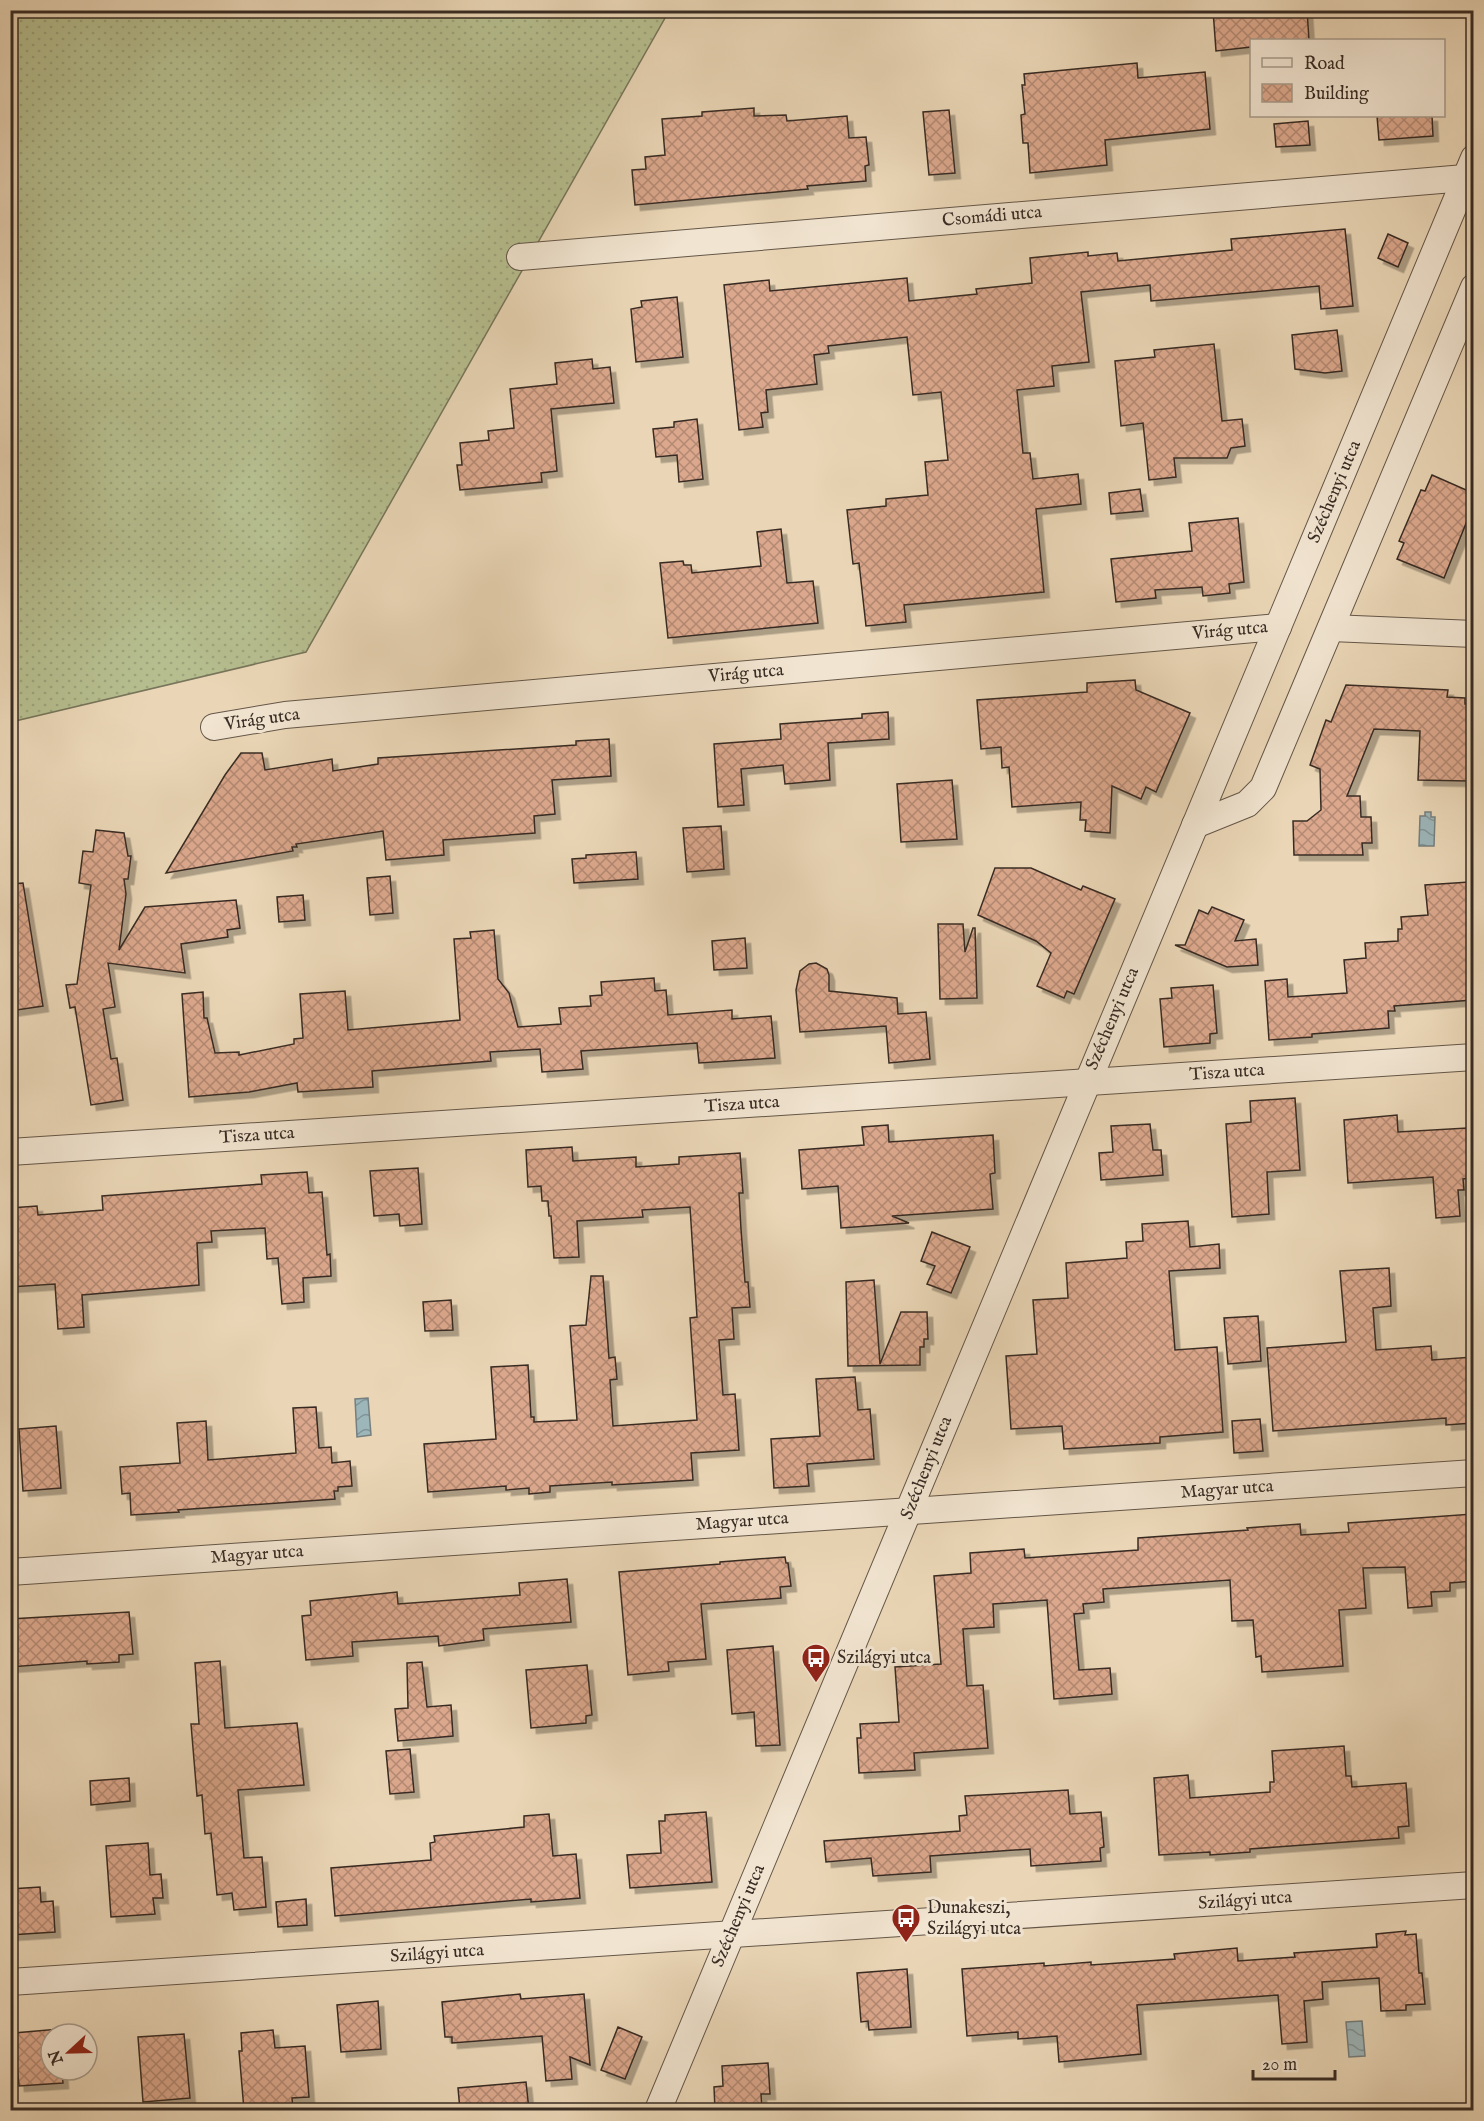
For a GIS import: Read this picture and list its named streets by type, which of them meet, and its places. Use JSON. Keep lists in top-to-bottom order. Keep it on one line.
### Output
{"streets":{"street":["Csomádi utca","Széchenyi utca","Virág utca","Tisza utca","Magyar utca","Szilágyi utca"]},"crossings":[["Csomádi utca","Széchenyi utca"],["Széchenyi utca","Virág utca"],["Széchenyi utca","Tisza utca"],["Széchenyi utca","Magyar utca"],["Széchenyi utca","Szilágyi utca"]],"places":{"bus stop":["Szilágyi utca","Dunakeszi, Szilágyi utca"]},"legend":["Road","Building"],"scale_bar":"20 m","north":"left"}
